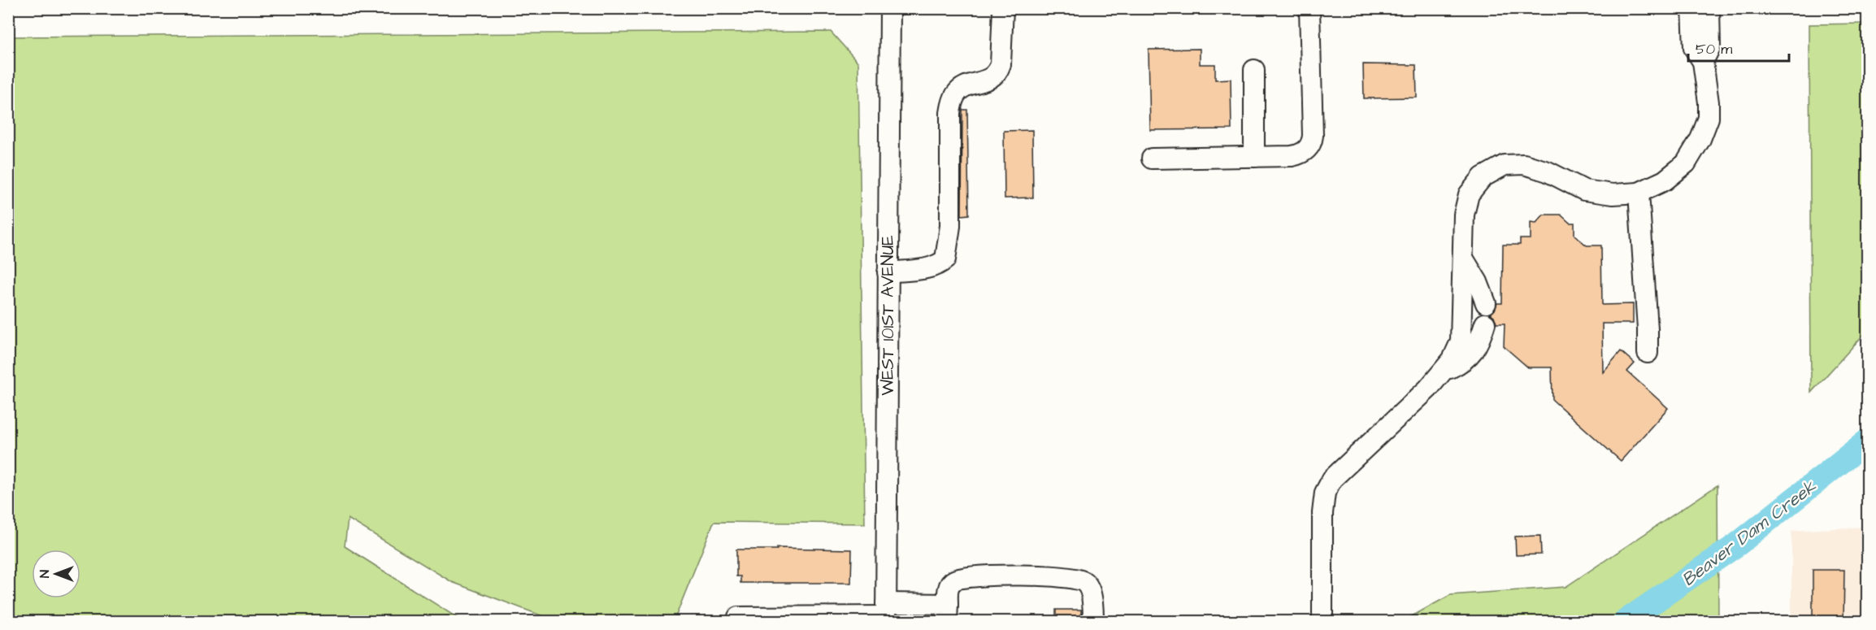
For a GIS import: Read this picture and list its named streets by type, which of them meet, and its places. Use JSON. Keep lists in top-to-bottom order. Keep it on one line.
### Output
{"streets":{"street":["WEST 101ST AVENUE"]},"water":["Beaver Dam Creek"],"scale_bar":"50 m","north":"left"}
